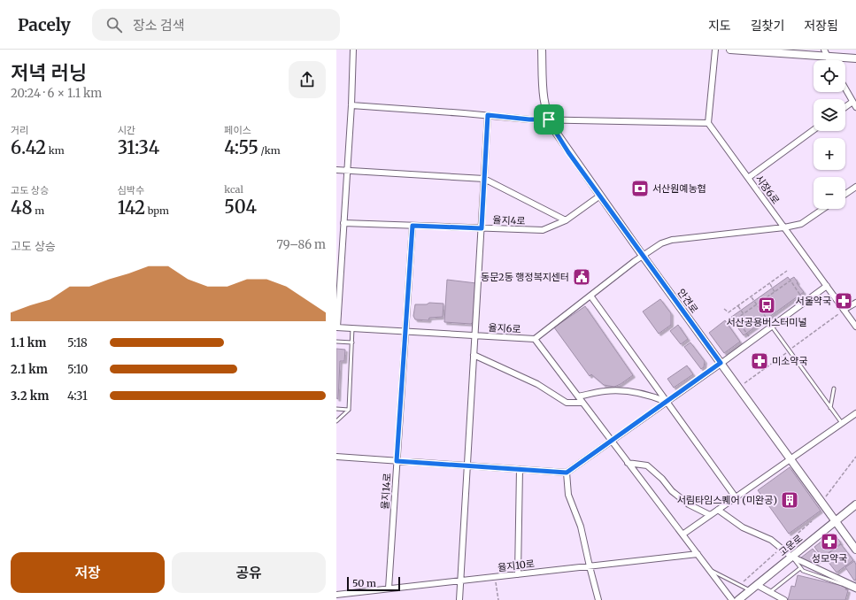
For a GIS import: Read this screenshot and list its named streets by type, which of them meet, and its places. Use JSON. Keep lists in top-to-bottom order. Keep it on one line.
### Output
{"streets":{"street":["시장6로","율지4로","안견로","율지6로","율지14로","고운로","율지10로"]},"crossings":[["시장6로","율지6로"],["율지4로","안견로"],["율지4로","율지14로"],["안견로","율지6로"],["안견로","고운로"],["율지6로","율지14로"],["율지14로","율지10로"]],"places":{"bank":["서산원예농협"],"public building":["동문2동 행정복지센터"],"pharmacy":["서울약국","미소약국","성모약국"],"bus stop":["서산공용버스터미널"],"building":["서림타임스퀘어 (미완공)"]},"scale_bar":"50 m","page":{"header":"Pacely","search":"장소 검색","nav":["지도","길찾기","저장됨"],"heading":["저녁 러닝","20:24 · 6 × 1.1 km"],"map_buttons":["+","−"],"stats":[["거리","6.42 km"],["시간","31:34"],["페이스","4:55 /km"],["고도 상승","48 m"],["심박수","142 bpm"],["kcal","504"]],"chart":["고도 상승","79–86 m"],"list":[{"name":"1.1 km","note":"5:18"},{"name":"2.1 km","note":"5:10"},{"name":"3.2 km","note":"4:31"}],"buttons":["저장","공유"],"scale":"50 m"}}
